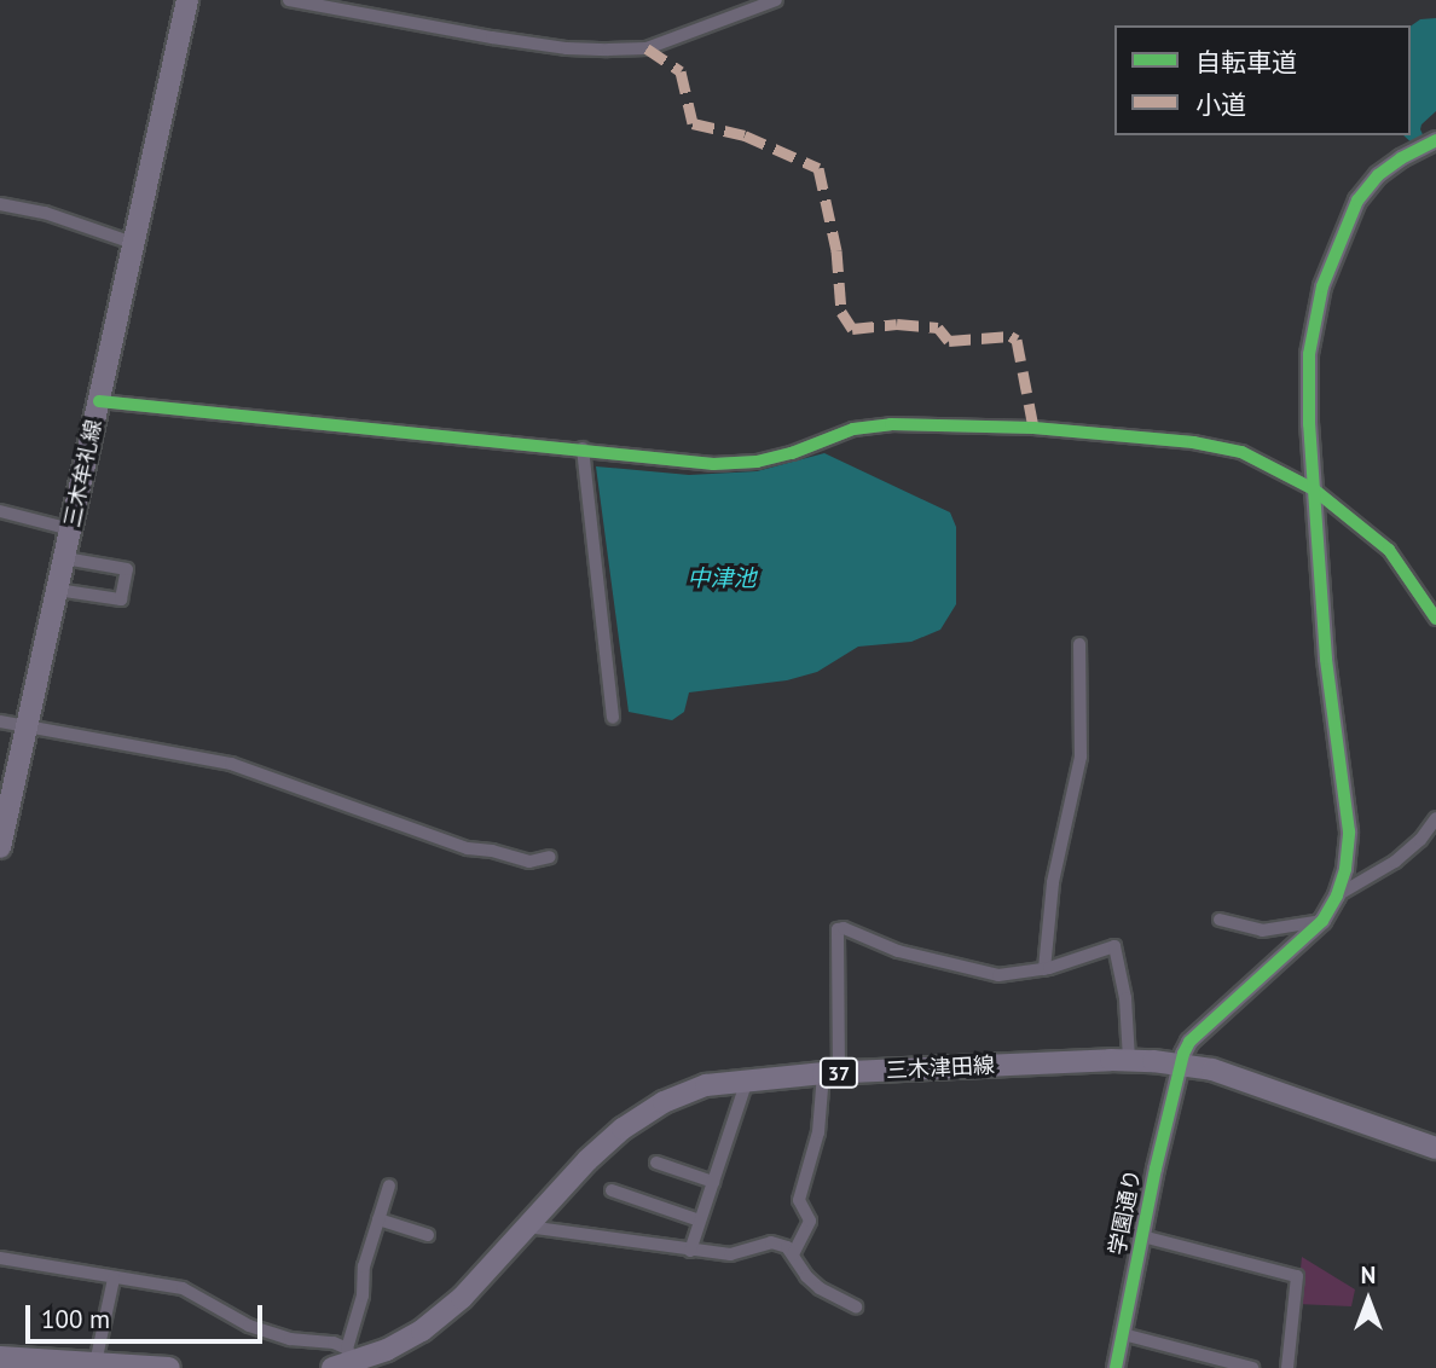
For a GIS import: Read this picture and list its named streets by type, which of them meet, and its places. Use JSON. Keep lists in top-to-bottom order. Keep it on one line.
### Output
{"streets":{"main road":["三木牟礼線","三木津田線","37"],"street":["学園通り"]},"crossings":[["三木津田線","学園通り"]],"water":["中津池"],"legend":["自転車道","小道"],"scale_bar":"100 m","north":"top"}
